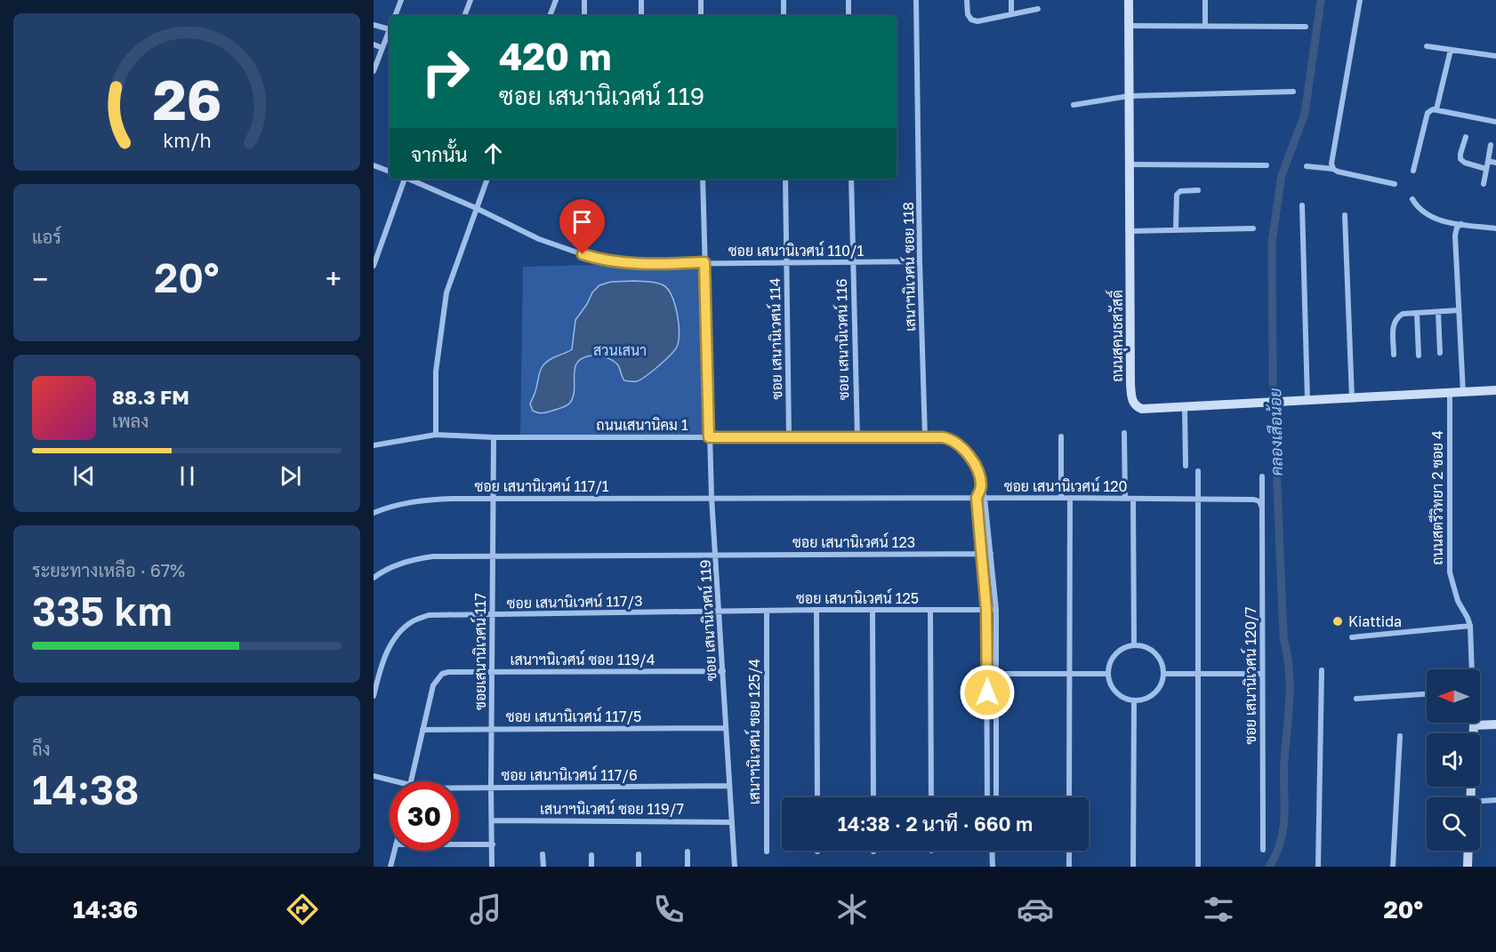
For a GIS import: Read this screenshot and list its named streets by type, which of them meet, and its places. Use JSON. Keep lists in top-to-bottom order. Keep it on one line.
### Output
{"streets":{"main road":["ถนนสุคนธสวัสดิ์"],"street":["ซอย เสนานิเวศน์ 110/1","เสนาฯนิเวศน์ ซอย 118","ซอย เสนานิเวศน์ 114","ซอย เสนานิเวศน์ 116","ถนนเสนานิคม 1","ซอย เสนานิเวศน์ 117/1","ซอย เสนานิเวศน์ 120","ถนนสตรีวิทยา 2 ซอย 4","ซอย เสนานิเวศน์ 123","ซอย เสนานิเวศน์ 125","ซอย เสนานิเวศน์ 117/3","ซอย เสนานิเวศน์ 119","ซอยเสนานิเวศน์ 117","เสนาฯนิเวศน์ ซอย 119/4","ซอย เสนานิเวศน์ 120/7","ซอย เสนานิเวศน์ 117/5","เสนาฯนิเวศน์ ซอย 125/4","ซอย เสนานิเวศน์ 117/6","เสนาฯนิเวศน์ ซอย 119/7"]},"crossings":[["ซอย เสนานิเวศน์ 110/1","เสนาฯนิเวศน์ ซอย 118"],["ซอย เสนานิเวศน์ 110/1","ซอย เสนานิเวศน์ 114"],["ซอย เสนานิเวศน์ 110/1","ซอย เสนานิเวศน์ 116"],["ซอย เสนานิเวศน์ 110/1","ซอย เสนานิเวศน์ 119"],["เสนาฯนิเวศน์ ซอย 118","ถนนเสนานิคม 1"],["ถนนสุคนธสวัสดิ์","ถนนสตรีวิทยา 2 ซอย 4"],["ซอย เสนานิเวศน์ 114","ถนนเสนานิคม 1"],["ซอย เสนานิเวศน์ 116","ถนนเสนานิคม 1"],["ถนนเสนานิคม 1","ซอย เสนานิเวศน์ 120"],["ถนนเสนานิคม 1","ซอย เสนานิเวศน์ 123"],["ถนนเสนานิคม 1","ซอย เสนานิเวศน์ 125"],["ถนนเสนานิคม 1","ซอย เสนานิเวศน์ 119"],["ถนนเสนานิคม 1","ซอยเสนานิเวศน์ 117"],["ซอย เสนานิเวศน์ 117/1","ซอย เสนานิเวศน์ 120"],["ซอย เสนานิเวศน์ 117/1","ซอย เสนานิเวศน์ 119"],["ซอย เสนานิเวศน์ 117/1","ซอยเสนานิเวศน์ 117"],["ซอย เสนานิเวศน์ 120","ซอย เสนานิเวศน์ 119"],["ซอย เสนานิเวศน์ 120","ซอย เสนานิเวศน์ 120/7"],["ซอย เสนานิเวศน์ 123","ซอย เสนานิเวศน์ 119"],["ซอย เสนานิเวศน์ 123","ซอยเสนานิเวศน์ 117"],["ซอย เสนานิเวศน์ 125","ซอย เสนานิเวศน์ 117/3"],["ซอย เสนานิเวศน์ 125","ซอย เสนานิเวศน์ 119"],["ซอย เสนานิเวศน์ 125","เสนาฯนิเวศน์ ซอย 125/4"],["ซอย เสนานิเวศน์ 117/3","ซอย เสนานิเวศน์ 119"],["ซอย เสนานิเวศน์ 117/3","ซอยเสนานิเวศน์ 117"],["ซอย เสนานิเวศน์ 119","เสนาฯนิเวศน์ ซอย 119/4"],["ซอย เสนานิเวศน์ 119","ซอย เสนานิเวศน์ 117/5"],["ซอย เสนานิเวศน์ 119","ซอย เสนานิเวศน์ 117/6"],["ซอย เสนานิเวศน์ 119","เสนาฯนิเวศน์ ซอย 119/7"],["ซอยเสนานิเวศน์ 117","เสนาฯนิเวศน์ ซอย 119/4"],["ซอยเสนานิเวศน์ 117","ซอย เสนานิเวศน์ 117/5"],["ซอยเสนานิเวศน์ 117","ซอย เสนานิเวศน์ 117/6"],["ซอยเสนานิเวศน์ 117","เสนาฯนิเวศน์ ซอย 119/7"],["เสนาฯนิเวศน์ ซอย 119/4","ซอย เสนานิเวศน์ 117/5"]],"water":["คลองเสือน้อย"],"parks":["สวนเสนา"],"places":["Kiattida"],"north":"left","page":{"turn":["420 m","ซอย เสนานิเวศน์ 119"],"then":"จากนั้น","tile":["แอร์",["ระยะทางเหลือ · 67%","335 km"],["ถึง","14:38"]],"heat":["−","20°","+"],"song":["88.3 FM","เพลง"],"limit":"30","trip":"14:38 · 2 นาที · 660 m","tabs":["14:36","20°"],"gauge":["26","km/h"]}}
